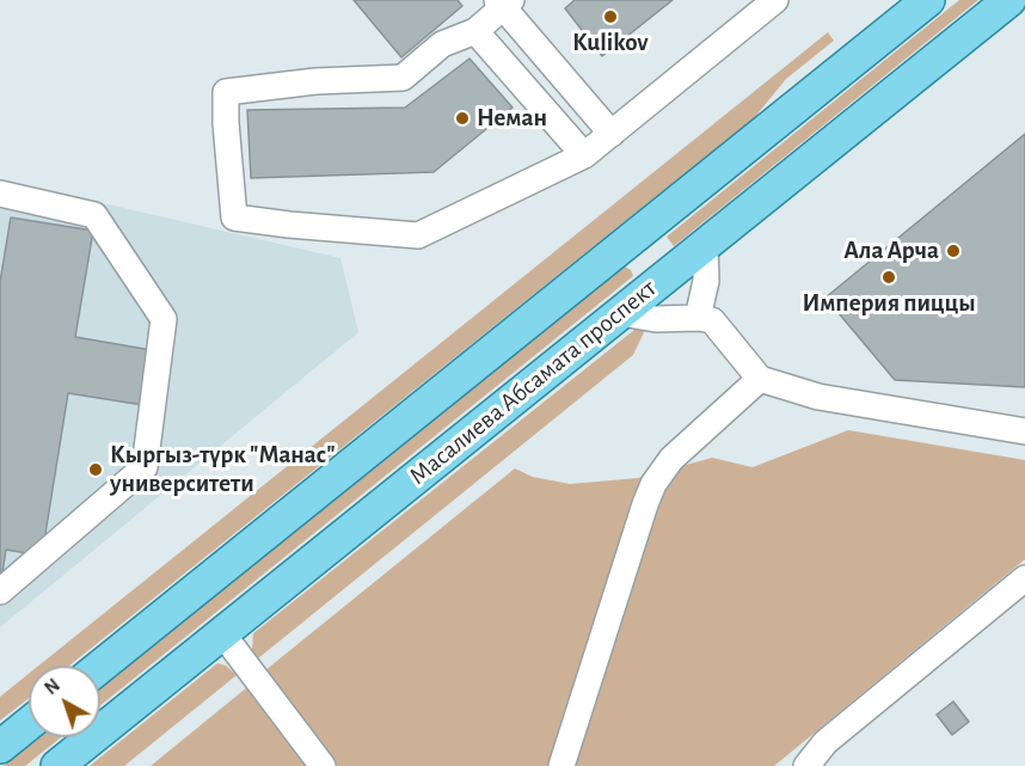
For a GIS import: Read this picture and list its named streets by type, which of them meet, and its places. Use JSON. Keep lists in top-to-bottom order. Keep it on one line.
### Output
{"streets":{"main road":["Масалиева Абсамата проспект"]},"places":["Kulikov","Неман","Ала Арча","Империя пиццы","Кыргыз-түрк \"Манас\" университети"],"north":"top left"}
